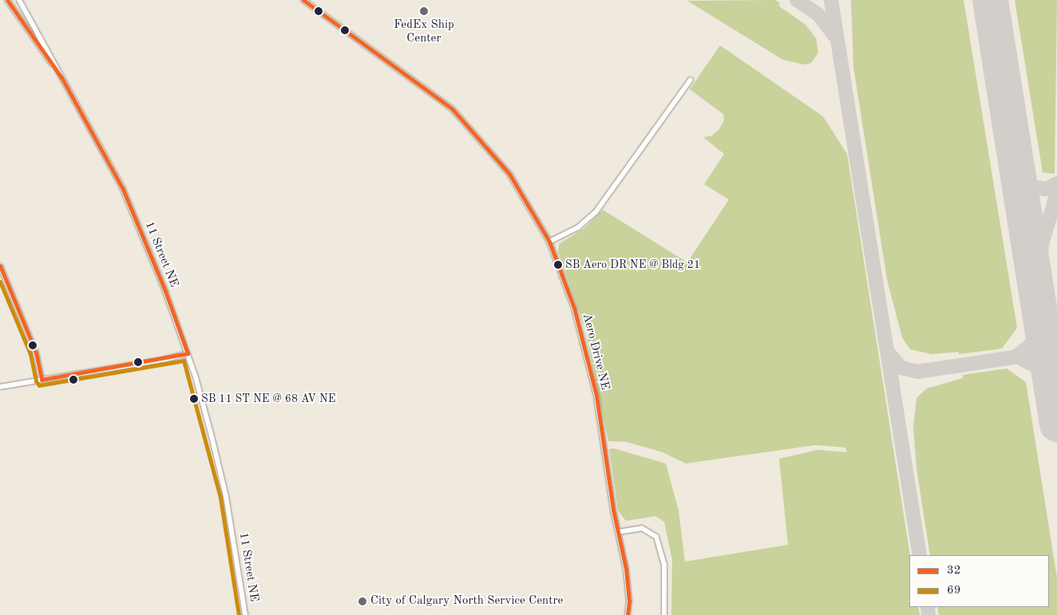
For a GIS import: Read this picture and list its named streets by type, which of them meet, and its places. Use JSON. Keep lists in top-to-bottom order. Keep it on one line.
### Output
{"streets":{"street":["11 Street NE","Aero Drive NE"]},"places":["FedEx Ship Center","SB Aero DR NE @ Bldg 21","SB 11 ST NE @ 68 AV NE","City of Calgary North Service Centre"],"lines":["transit line 32","transit line 69"],"legend":["32","69"]}
